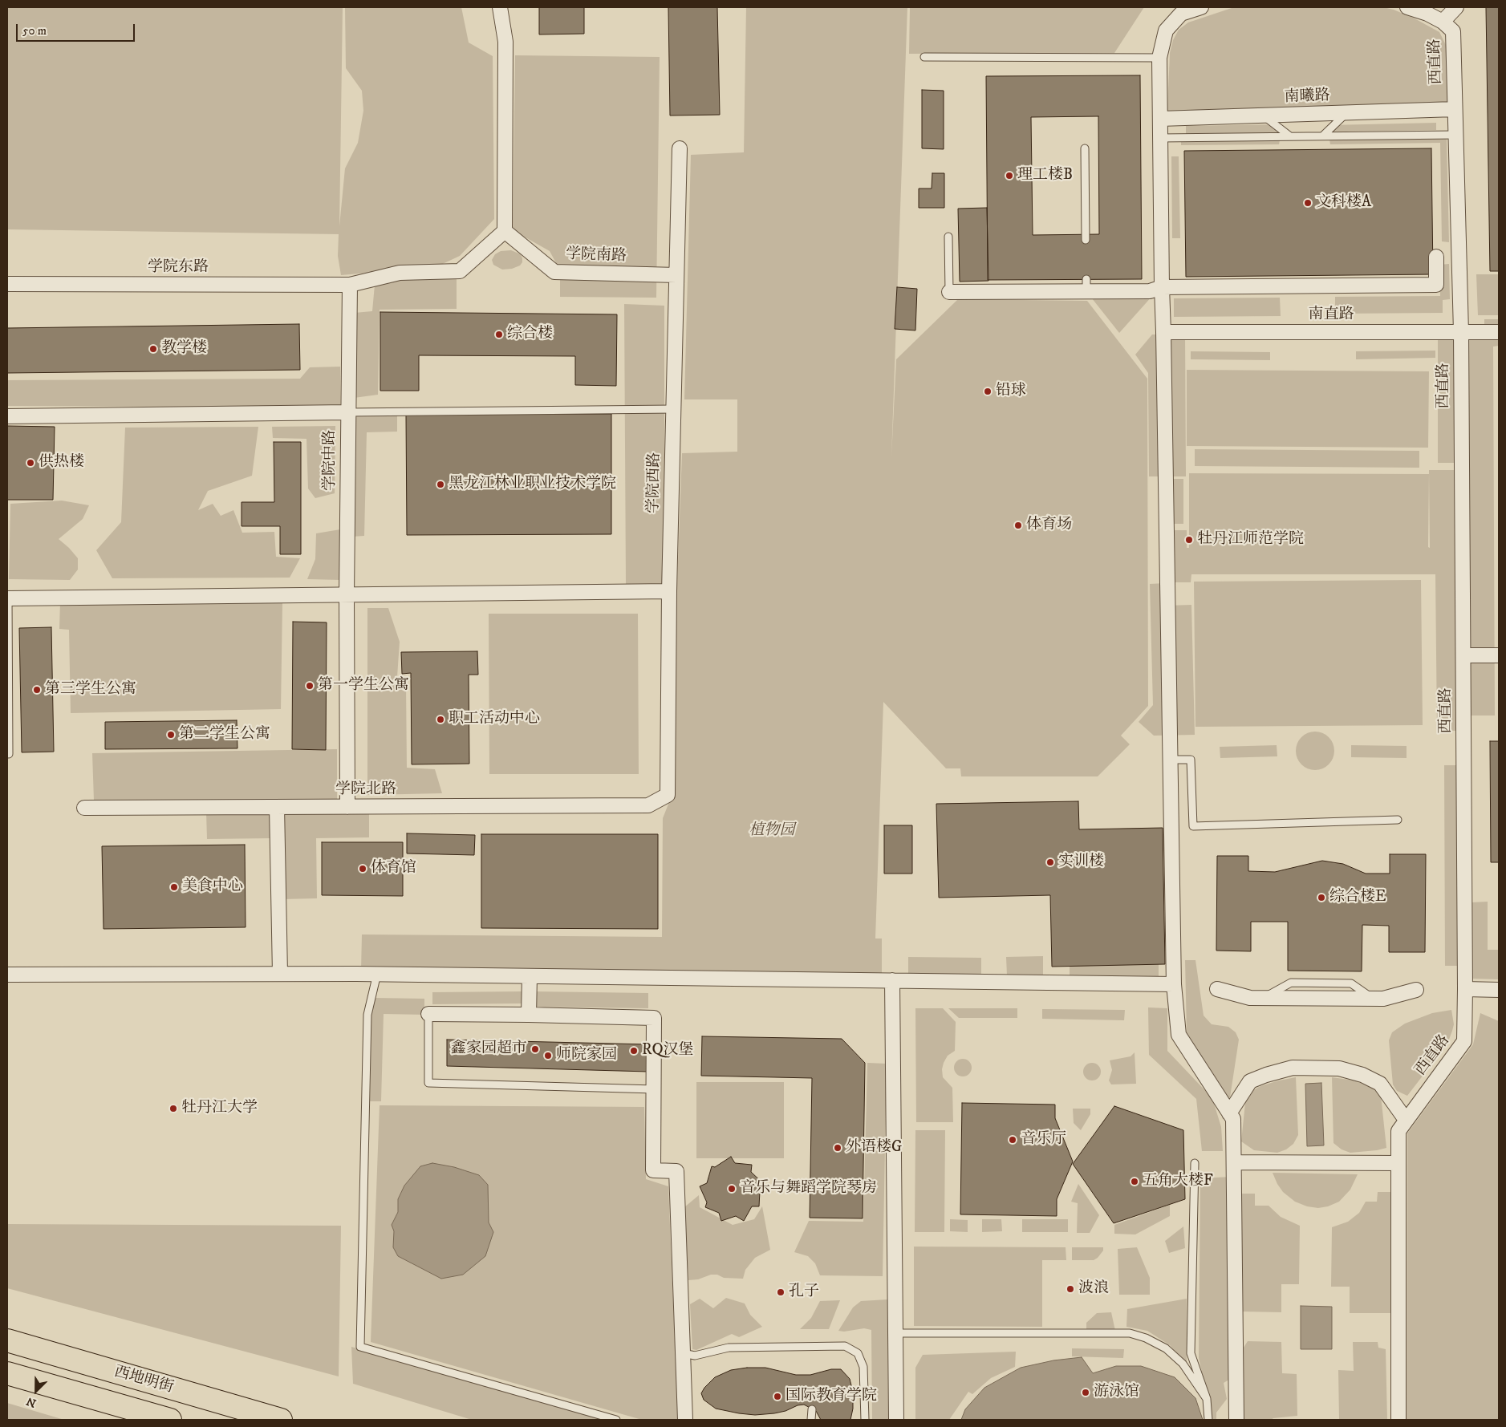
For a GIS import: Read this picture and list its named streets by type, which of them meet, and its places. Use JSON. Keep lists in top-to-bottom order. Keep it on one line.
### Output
{"streets":{"highway":["西地明街"],"street":["西直路","南曦路","学院南路","学院东路","南直路","学院中路","学院西路","学院北路"]},"crossings":[["西直路","南曦路"],["西直路","南直路"],["学院南路","学院西路"],["学院东路","学院中路"],["学院中路","学院北路"],["学院西路","学院北路"]],"parks":["植物园"],"places":["理工楼B","文科楼A","综合楼","教学楼","铅球","供热楼","黑龙江林业职业技术学院","体育场","牡丹江师范学院","第一学生公寓","第三学生公寓","职工活动中心","第二学生公寓","实训楼","体育馆","美食中心","综合楼E","鑫家园超市","RQ汉堡","师院家园","牡丹江大学","音乐厅","外语楼G","五角大楼F","音乐与舞蹈学院琴房","波浪","孔子","游泳馆","国际教育学院"],"scale_bar":"50 m","north":"bottom left"}
